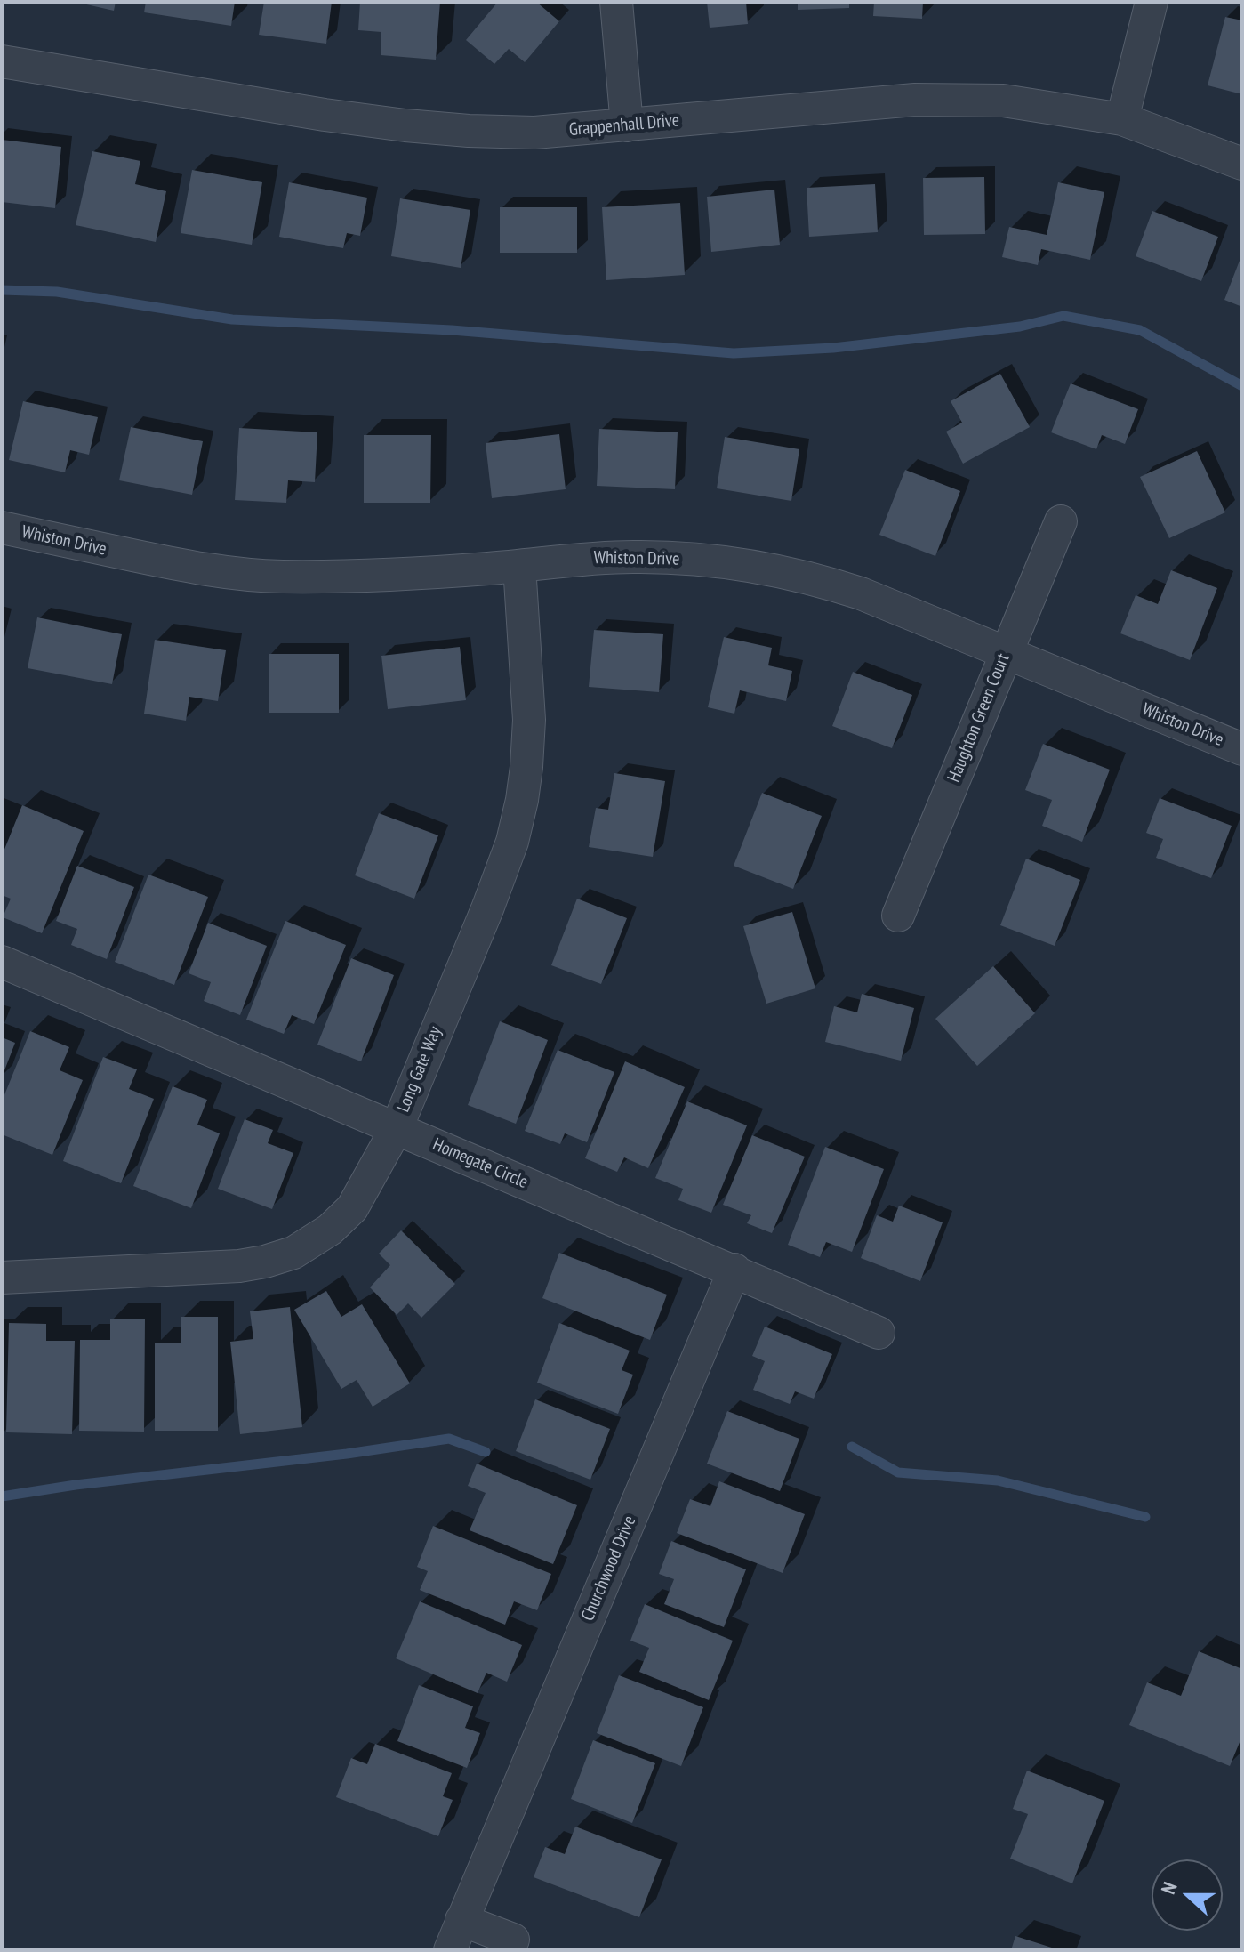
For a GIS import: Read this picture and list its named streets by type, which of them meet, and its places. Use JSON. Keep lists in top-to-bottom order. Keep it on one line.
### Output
{"streets":{"street":["Grappenhall Drive","Whiston Drive","Haughton Green Court","Long Gate Way","Homegate Circle","Churchwood Drive"]},"crossings":[["Whiston Drive","Haughton Green Court"],["Whiston Drive","Long Gate Way"],["Long Gate Way","Homegate Circle"],["Homegate Circle","Churchwood Drive"]],"north":"left"}
